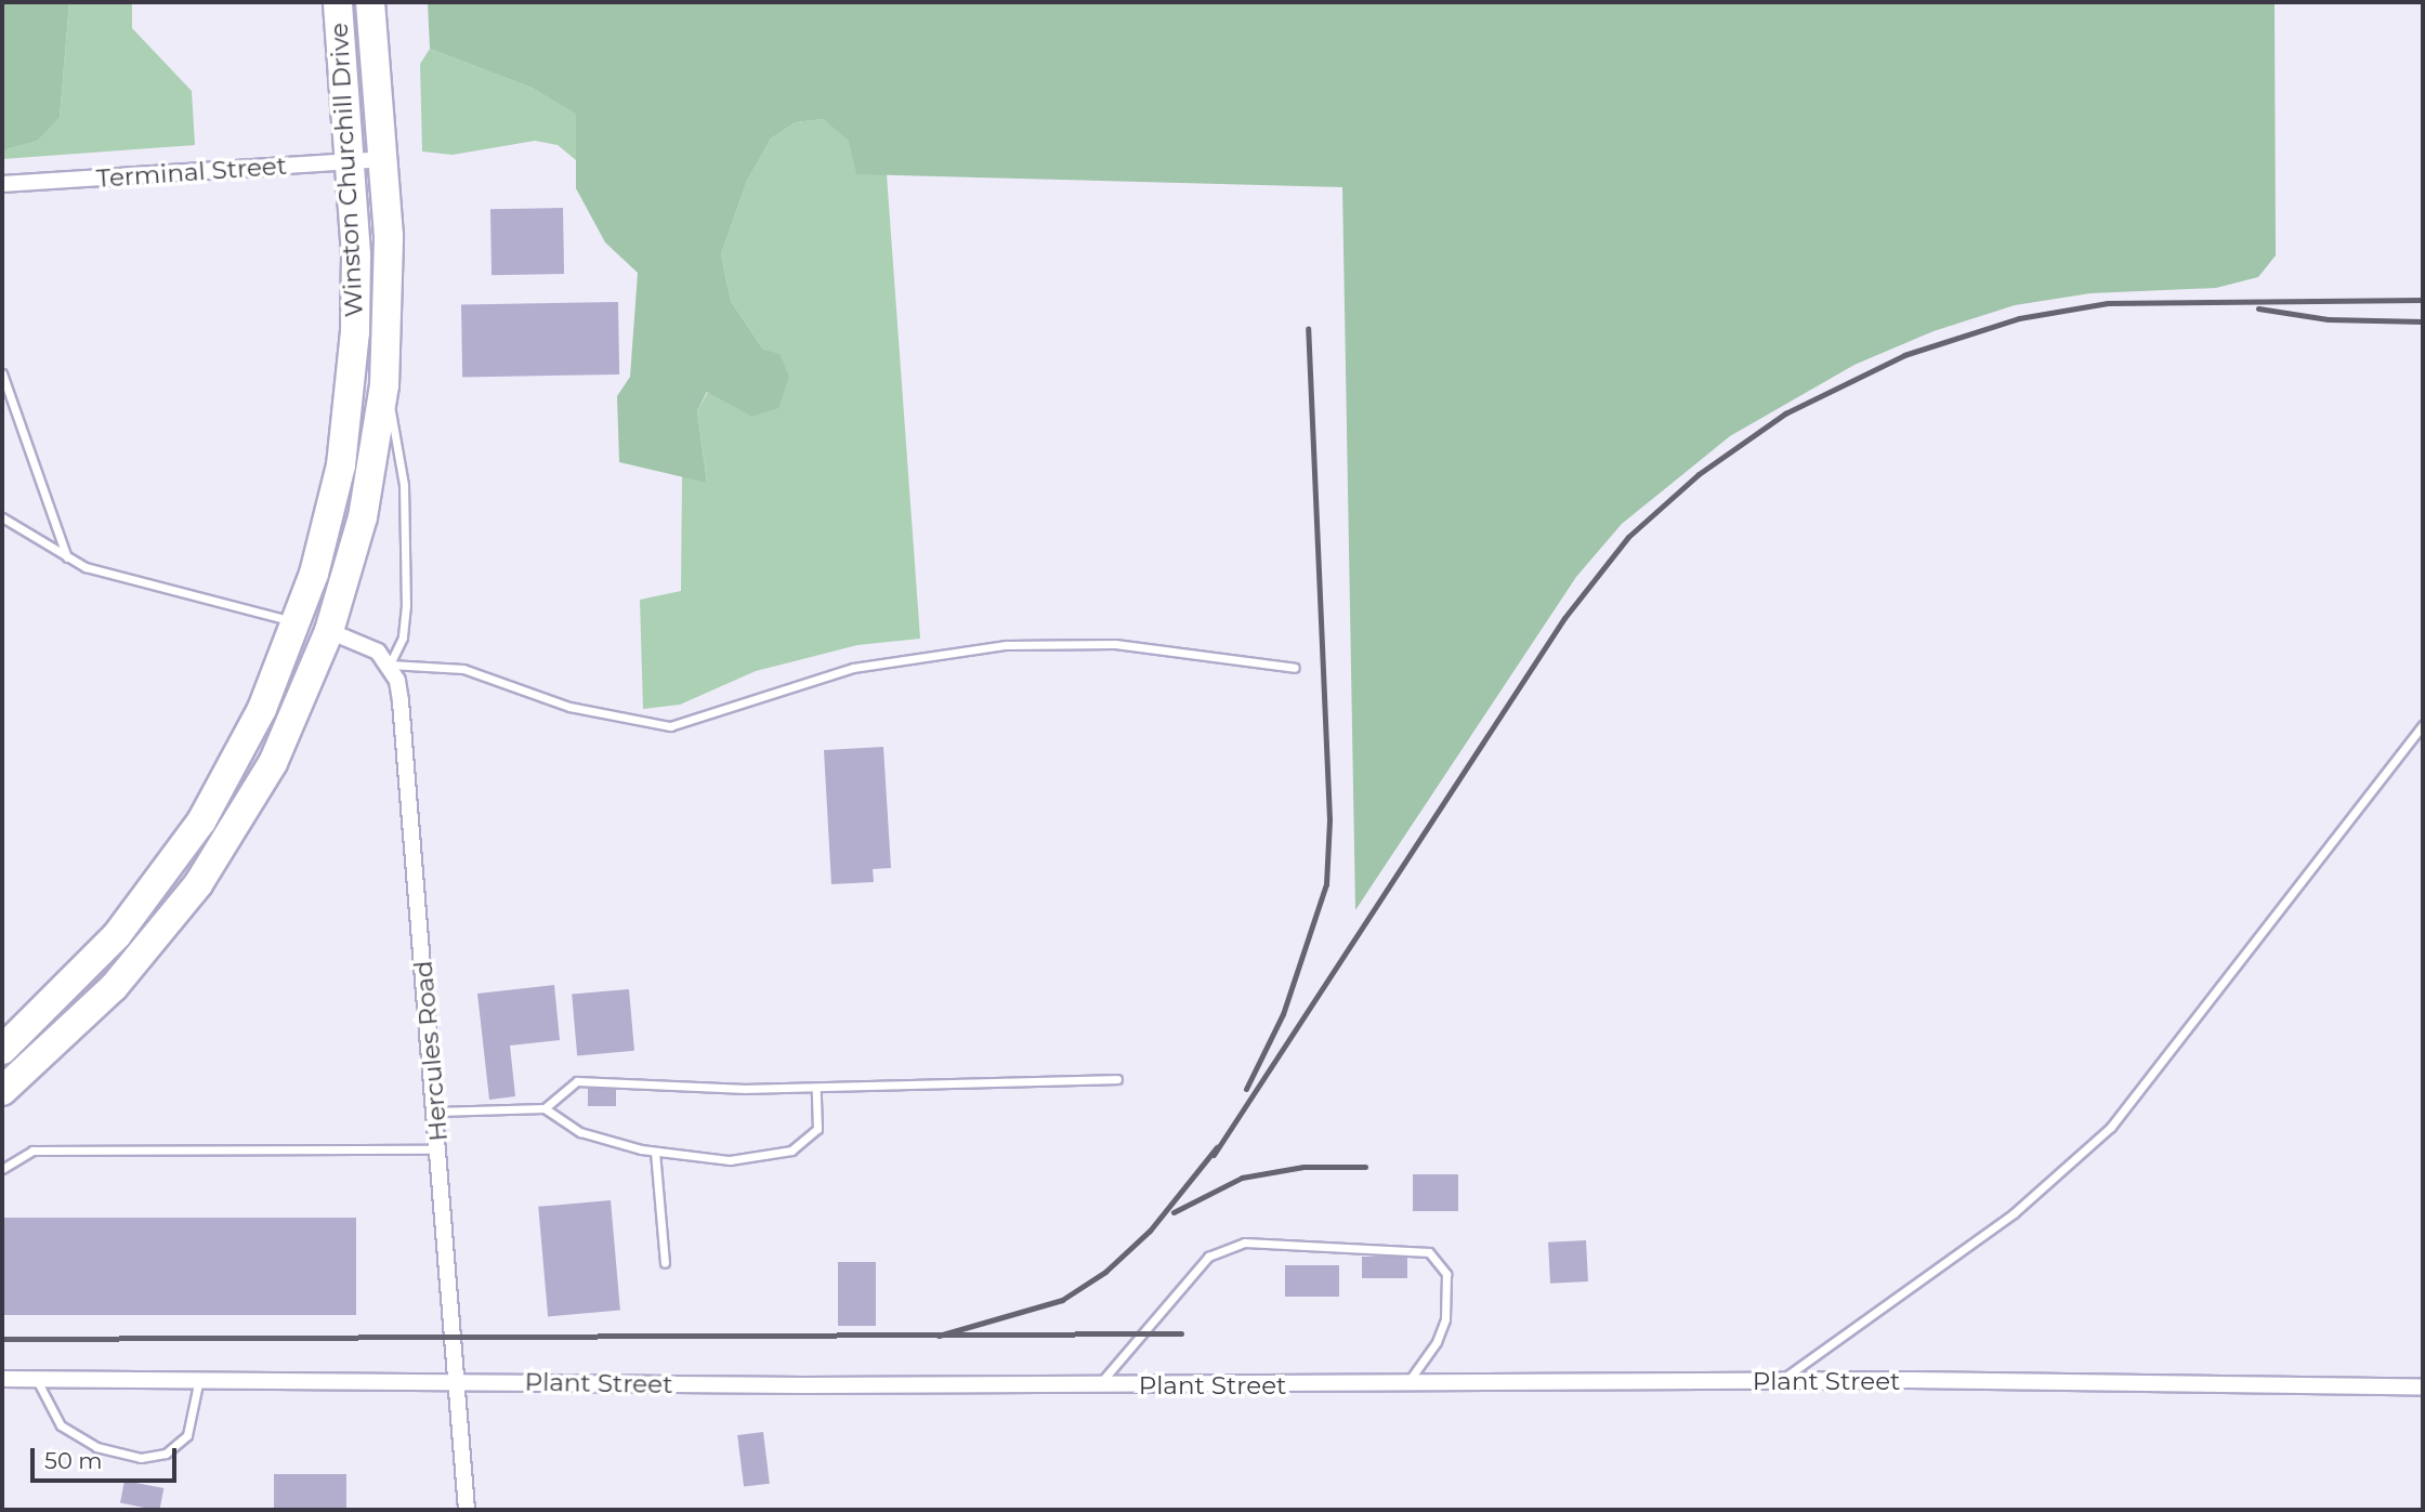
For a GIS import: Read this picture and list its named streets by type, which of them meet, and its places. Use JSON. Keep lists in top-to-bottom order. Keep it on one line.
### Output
{"streets":{"highway":["Winston Churchill Drive"],"street":["Terminal Street","Hercules Road","Plant Street"]},"crossings":[["Winston Churchill Drive","Terminal Street"],["Hercules Road","Plant Street"]],"scale_bar":"50 m"}
